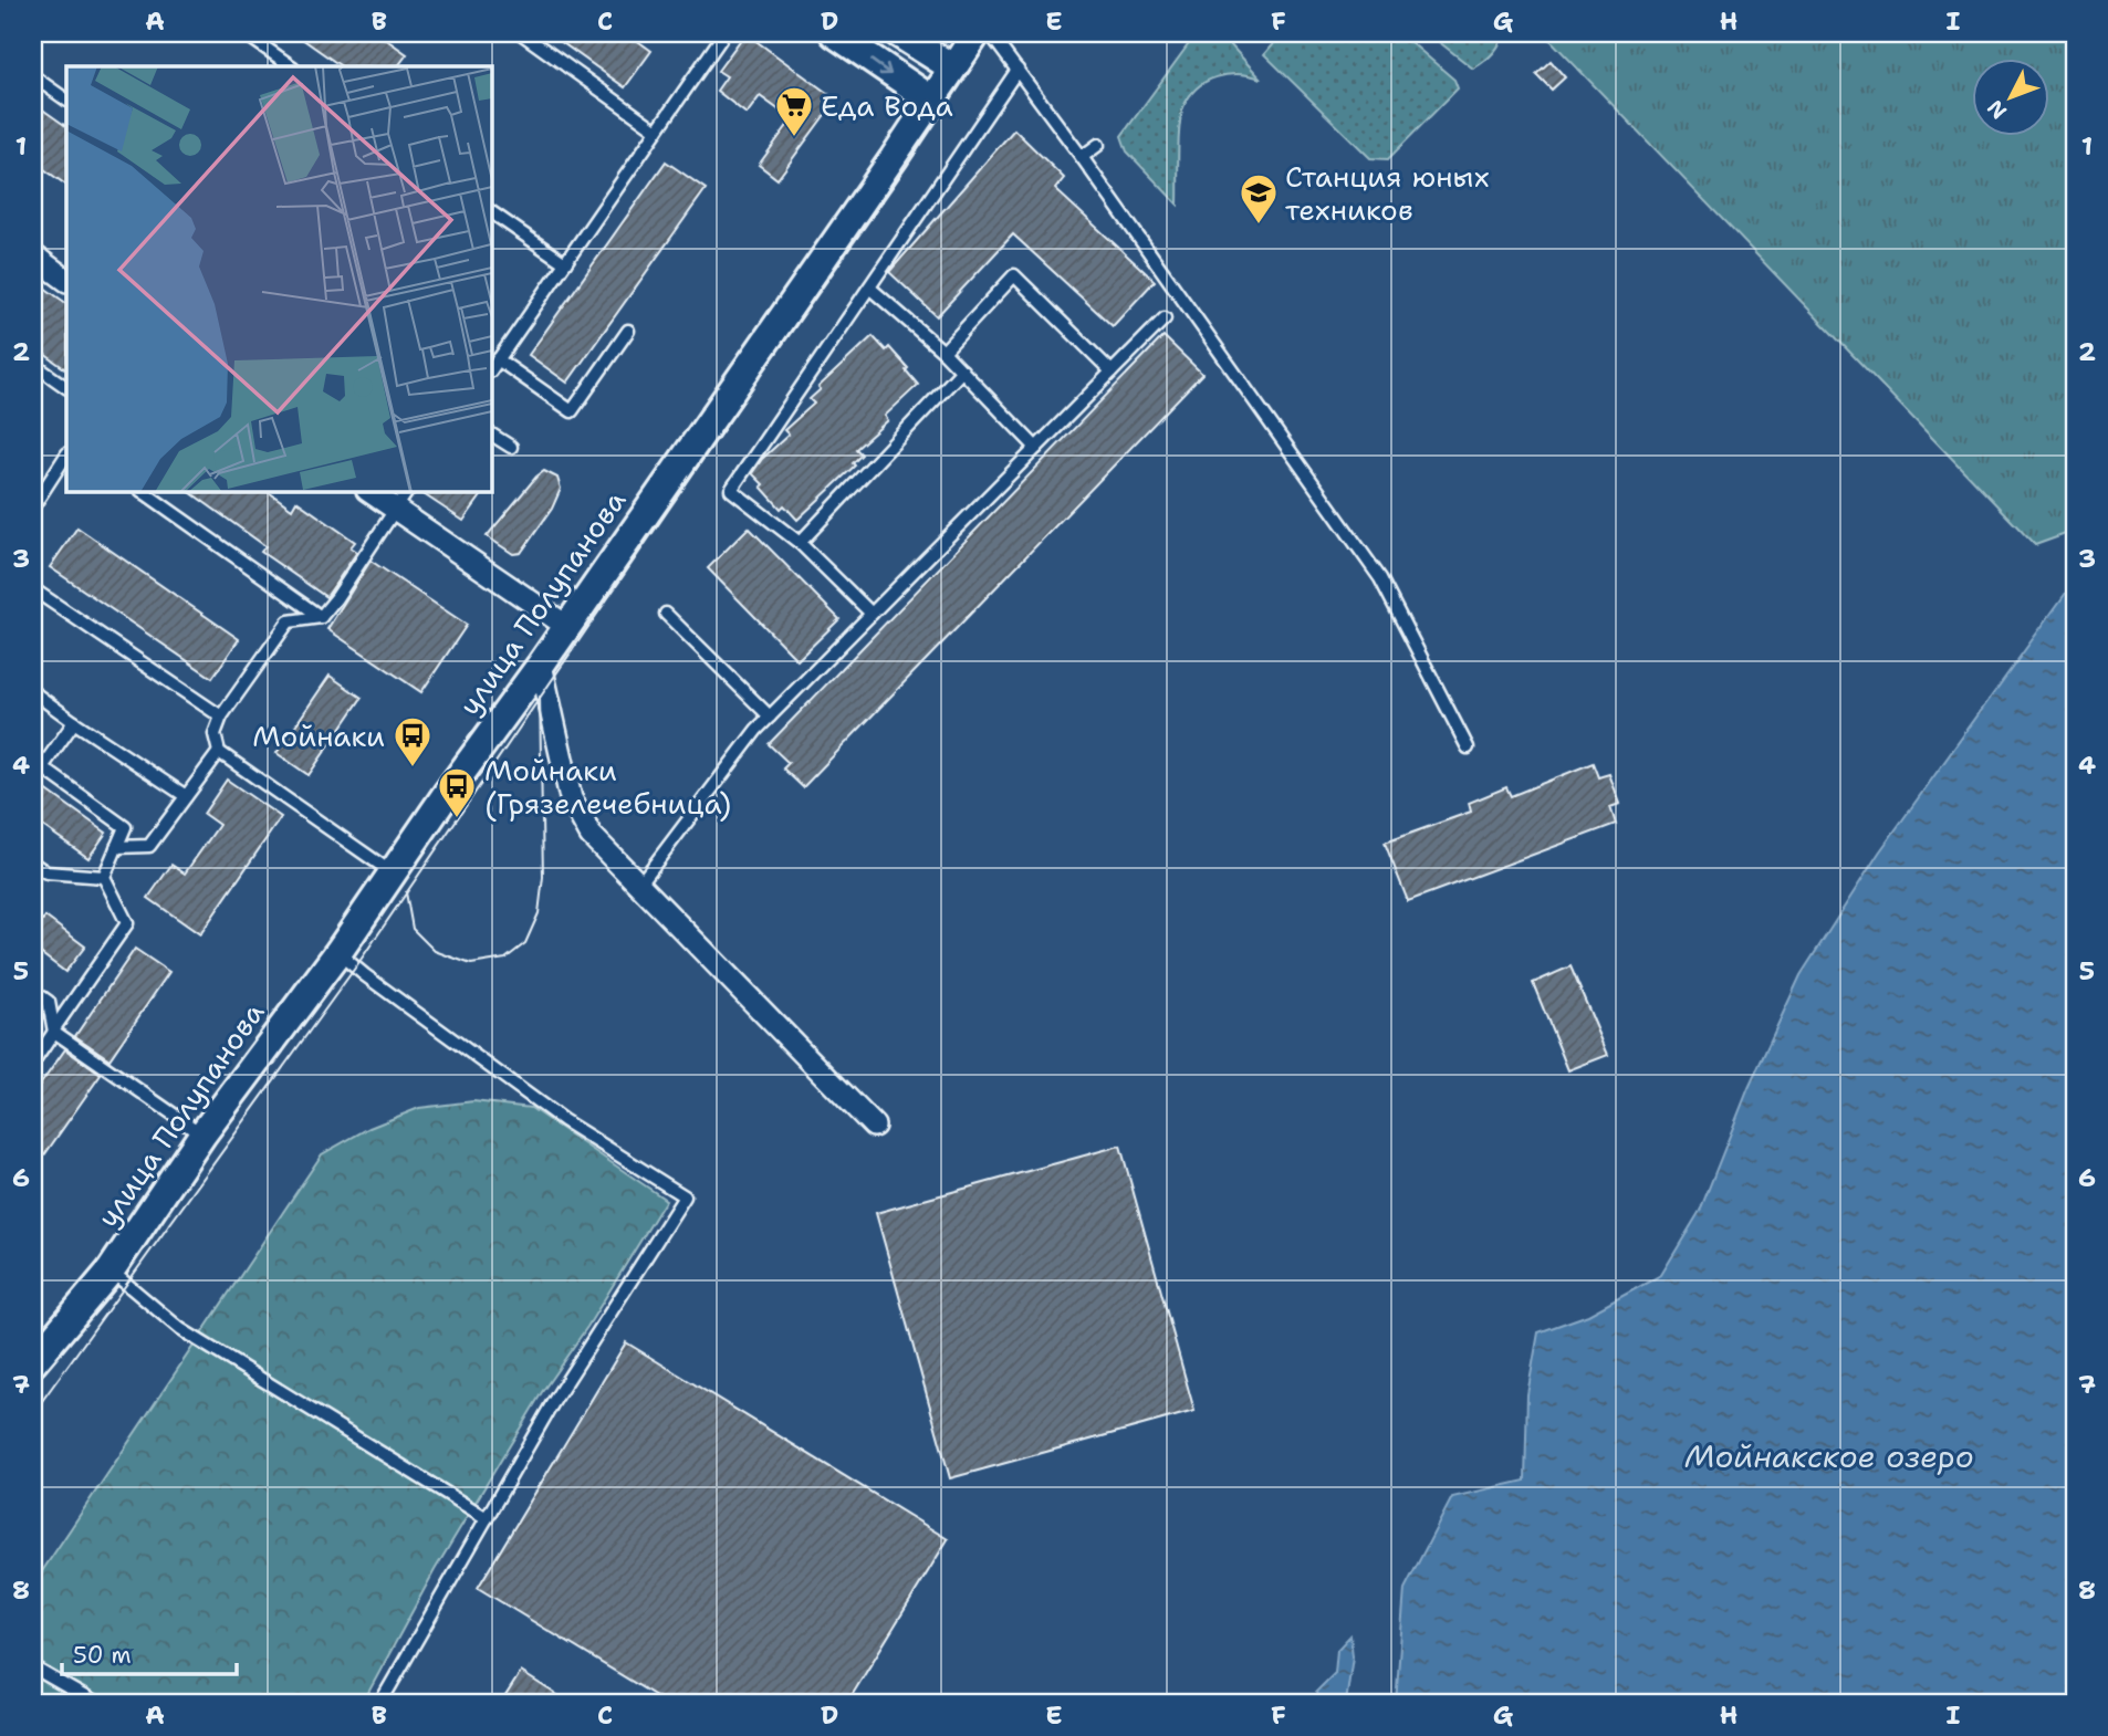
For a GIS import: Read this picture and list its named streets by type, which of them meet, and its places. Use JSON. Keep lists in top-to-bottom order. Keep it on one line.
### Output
{"streets":{"street":["улица Полупанова"]},"water":["Мойнакское озеро"],"places":{"supermarket":["Еда Вода"],"school or university":["Станция юных техников"],"bus stop":["Мойнаки","Мойнаки (Грязелечебница)"]},"scale_bar":"50 m","north":"bottom left","grid":{"columns":["A","B","C","D","E","F","G","H","I"],"rows":["1","2","3","4","5","6","7","8"]}}
